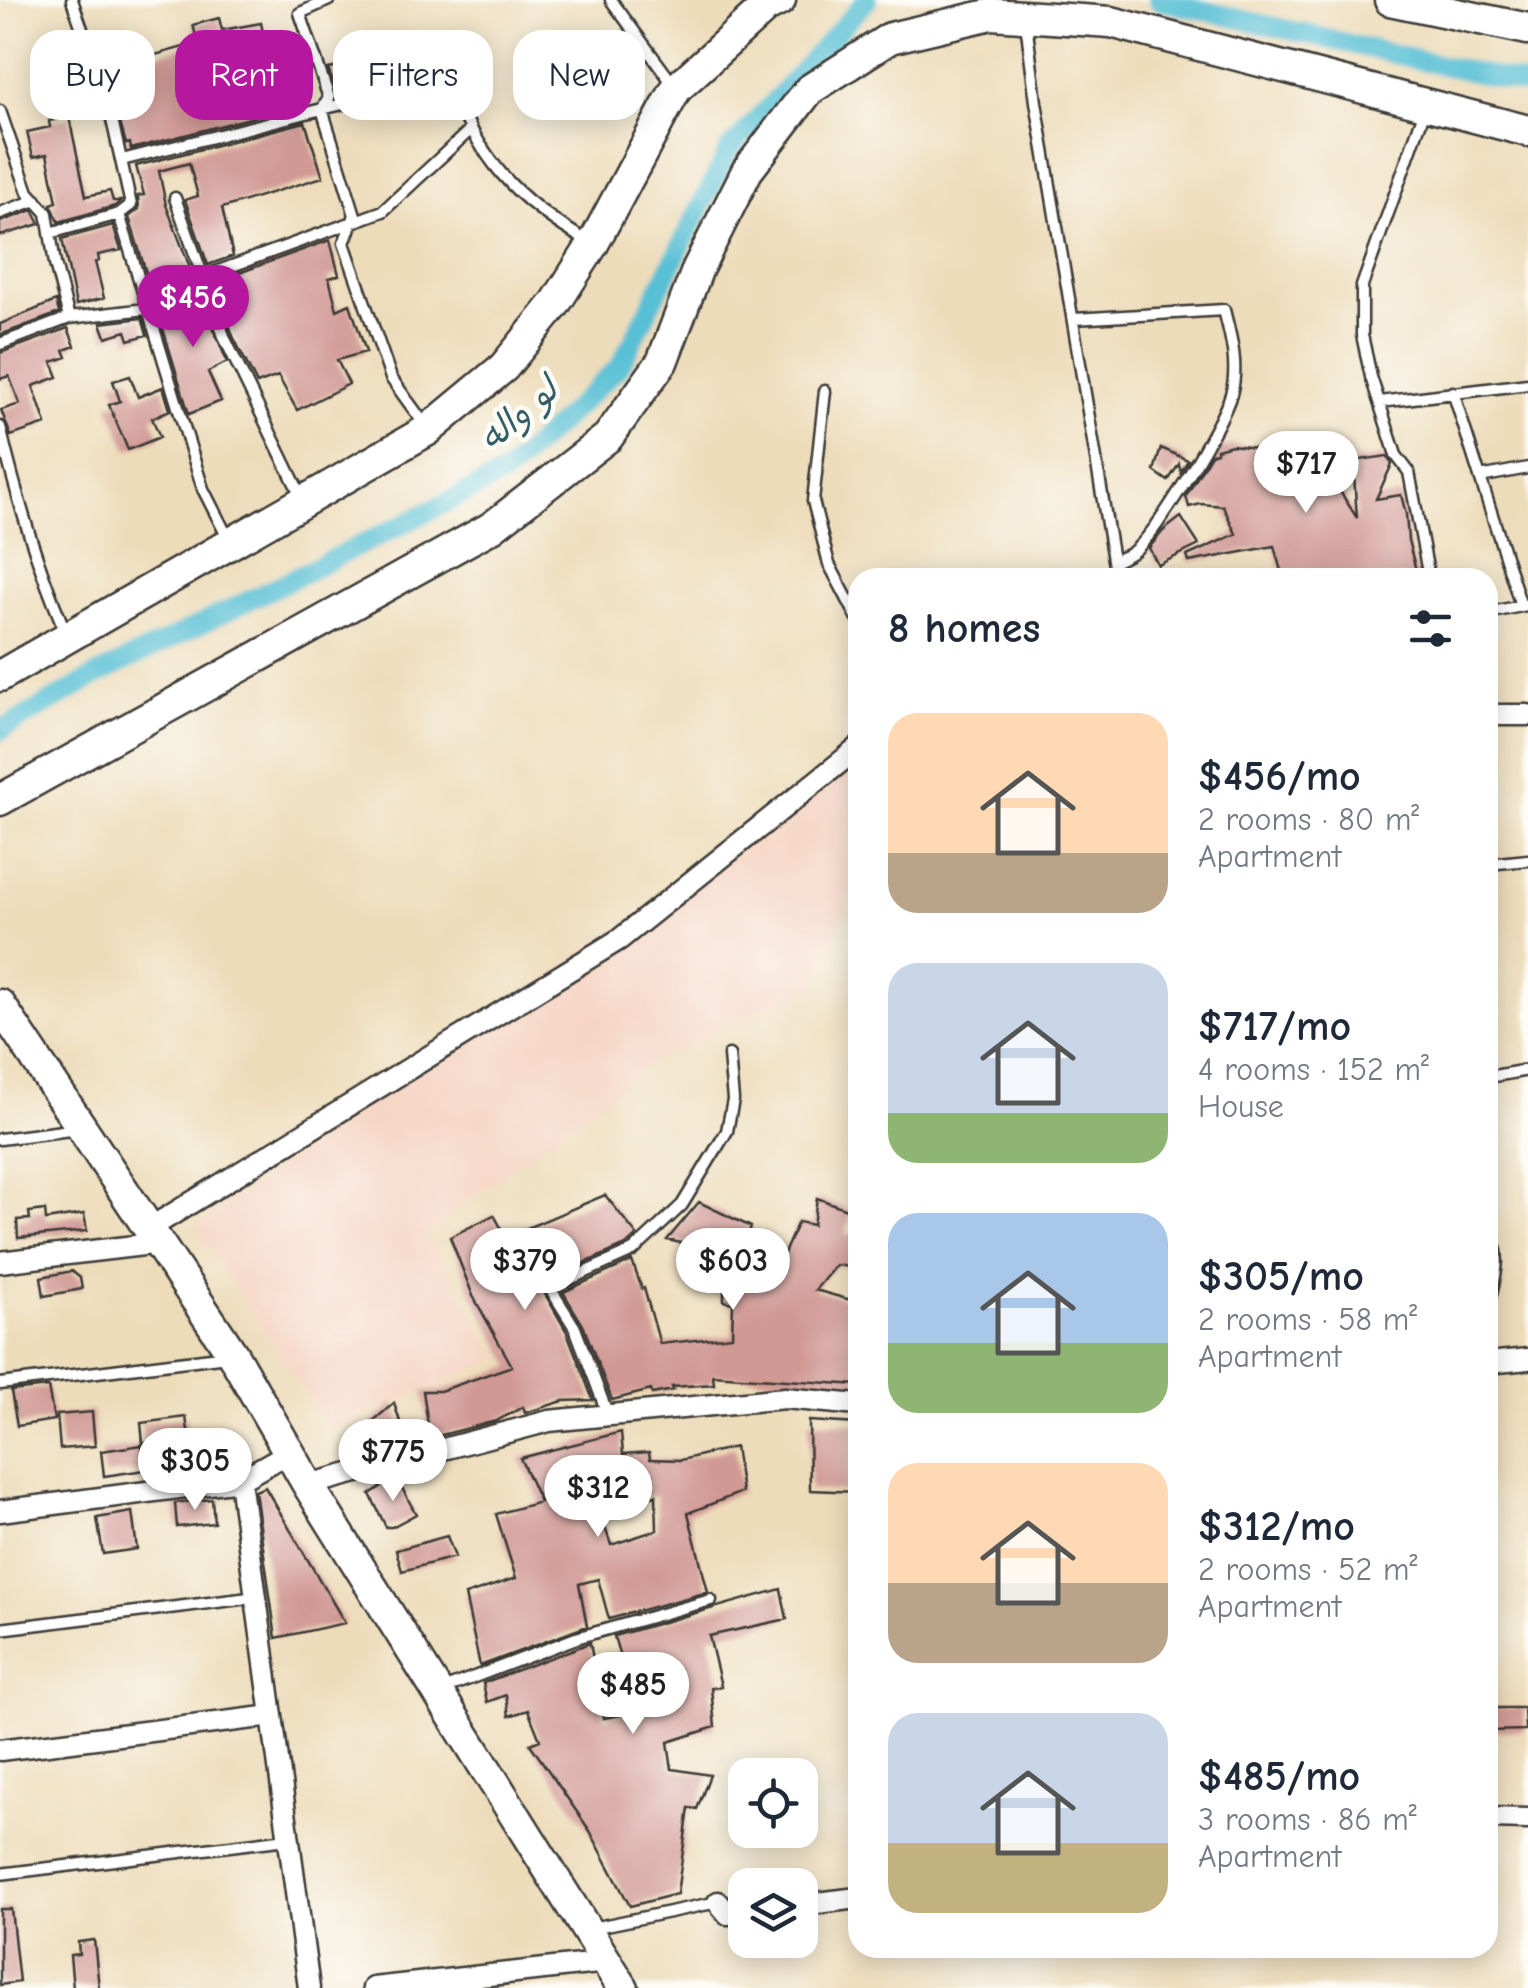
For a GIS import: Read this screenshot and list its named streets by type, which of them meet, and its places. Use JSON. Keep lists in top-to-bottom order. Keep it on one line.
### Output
{"water":["لو واله"],"page":{"chip":["Buy","Rent","Filters","New"],"price":["$456","$717","$379","$603","$775","$305","$312","$485"],"heading":"8 homes","list":[{"name":"$456/mo","note":"2 rooms · 80 m² · Apartment"},{"name":"$717/mo","note":"4 rooms · 152 m² · House"},{"name":"$305/mo","note":"2 rooms · 58 m² · Apartment"},{"name":"$312/mo","note":"2 rooms · 52 m² · Apartment"},{"name":"$485/mo","note":"3 rooms · 86 m² · Apartment"}]}}
